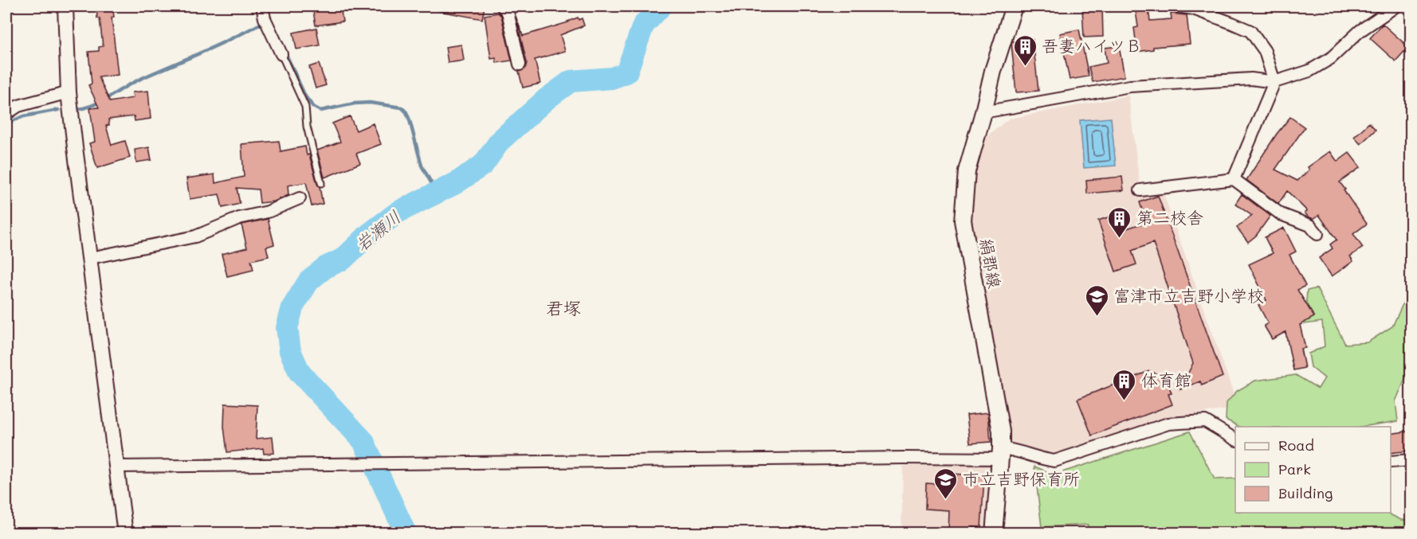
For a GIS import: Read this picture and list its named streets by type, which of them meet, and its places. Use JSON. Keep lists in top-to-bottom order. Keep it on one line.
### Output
{"streets":{"main road":["絹郡線"]},"districts":["君塚"],"water":["岩瀬川"],"places":{"building":["吾妻ハイツＢ","第二校舎","体育館"],"school or university":["富津市立吉野小学校","市立吉野保育所"]},"legend":["Road","Park","Building"]}
